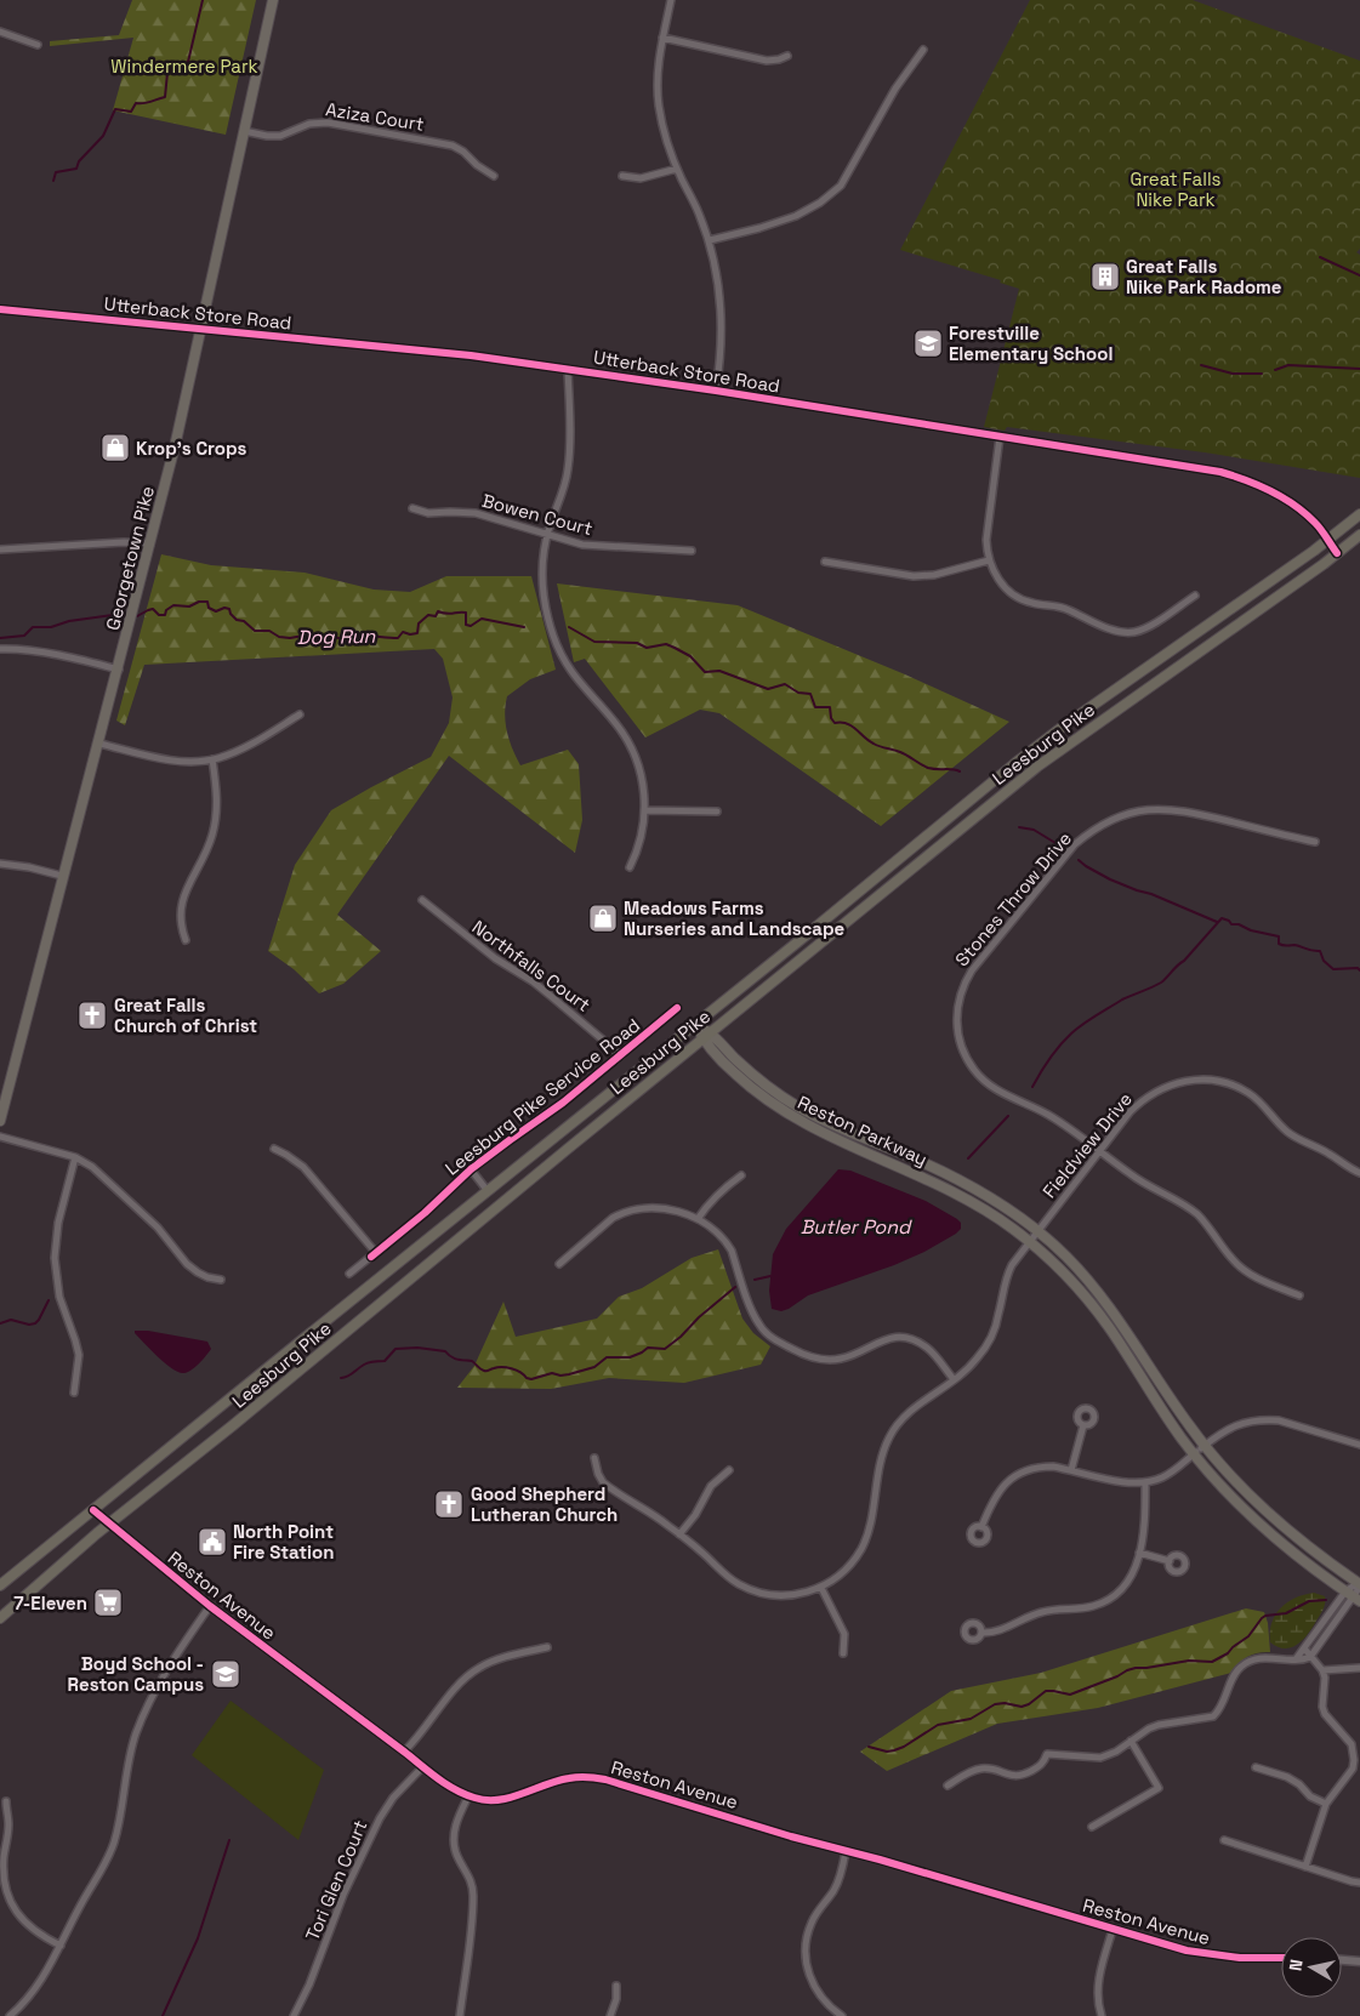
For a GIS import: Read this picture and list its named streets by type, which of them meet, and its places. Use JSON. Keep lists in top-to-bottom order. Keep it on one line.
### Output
{"streets":{"highway":["Leesburg Pike"],"main road":["Georgetown Pike","Reston Parkway"],"street":["Aziza Court","Utterback Store Road","Bowen Court","Stones Throw Drive","Northfalls Court","Leesburg Pike Service Road","Fieldview Drive","Reston Avenue","Tori Glen Court"]},"crossings":[["Aziza Court","Georgetown Pike"],["Utterback Store Road","Georgetown Pike"],["Utterback Store Road","Leesburg Pike"],["Leesburg Pike","Reston Parkway"],["Leesburg Pike","Reston Avenue"],["Stones Throw Drive","Fieldview Drive"],["Northfalls Court","Leesburg Pike Service Road"],["Reston Parkway","Fieldview Drive"],["Reston Avenue","Tori Glen Court"]],"water":["Dog Run","Butler Pond"],"parks":["Windermere Park","Great Falls Nike Park"],"places":{"building":["Great Falls Nike Park Radome"],"school or university":["Forestville Elementary School","Boyd School - Reston Campus"],"shop":["Krop's Crops","Meadows Farms Nurseries and Landscape"],"church":["Great Falls Church of Christ","Good Shepherd Lutheran Church"],"public building":["North Point Fire Station"],"supermarket":["7-Eleven"]},"north":"left"}
